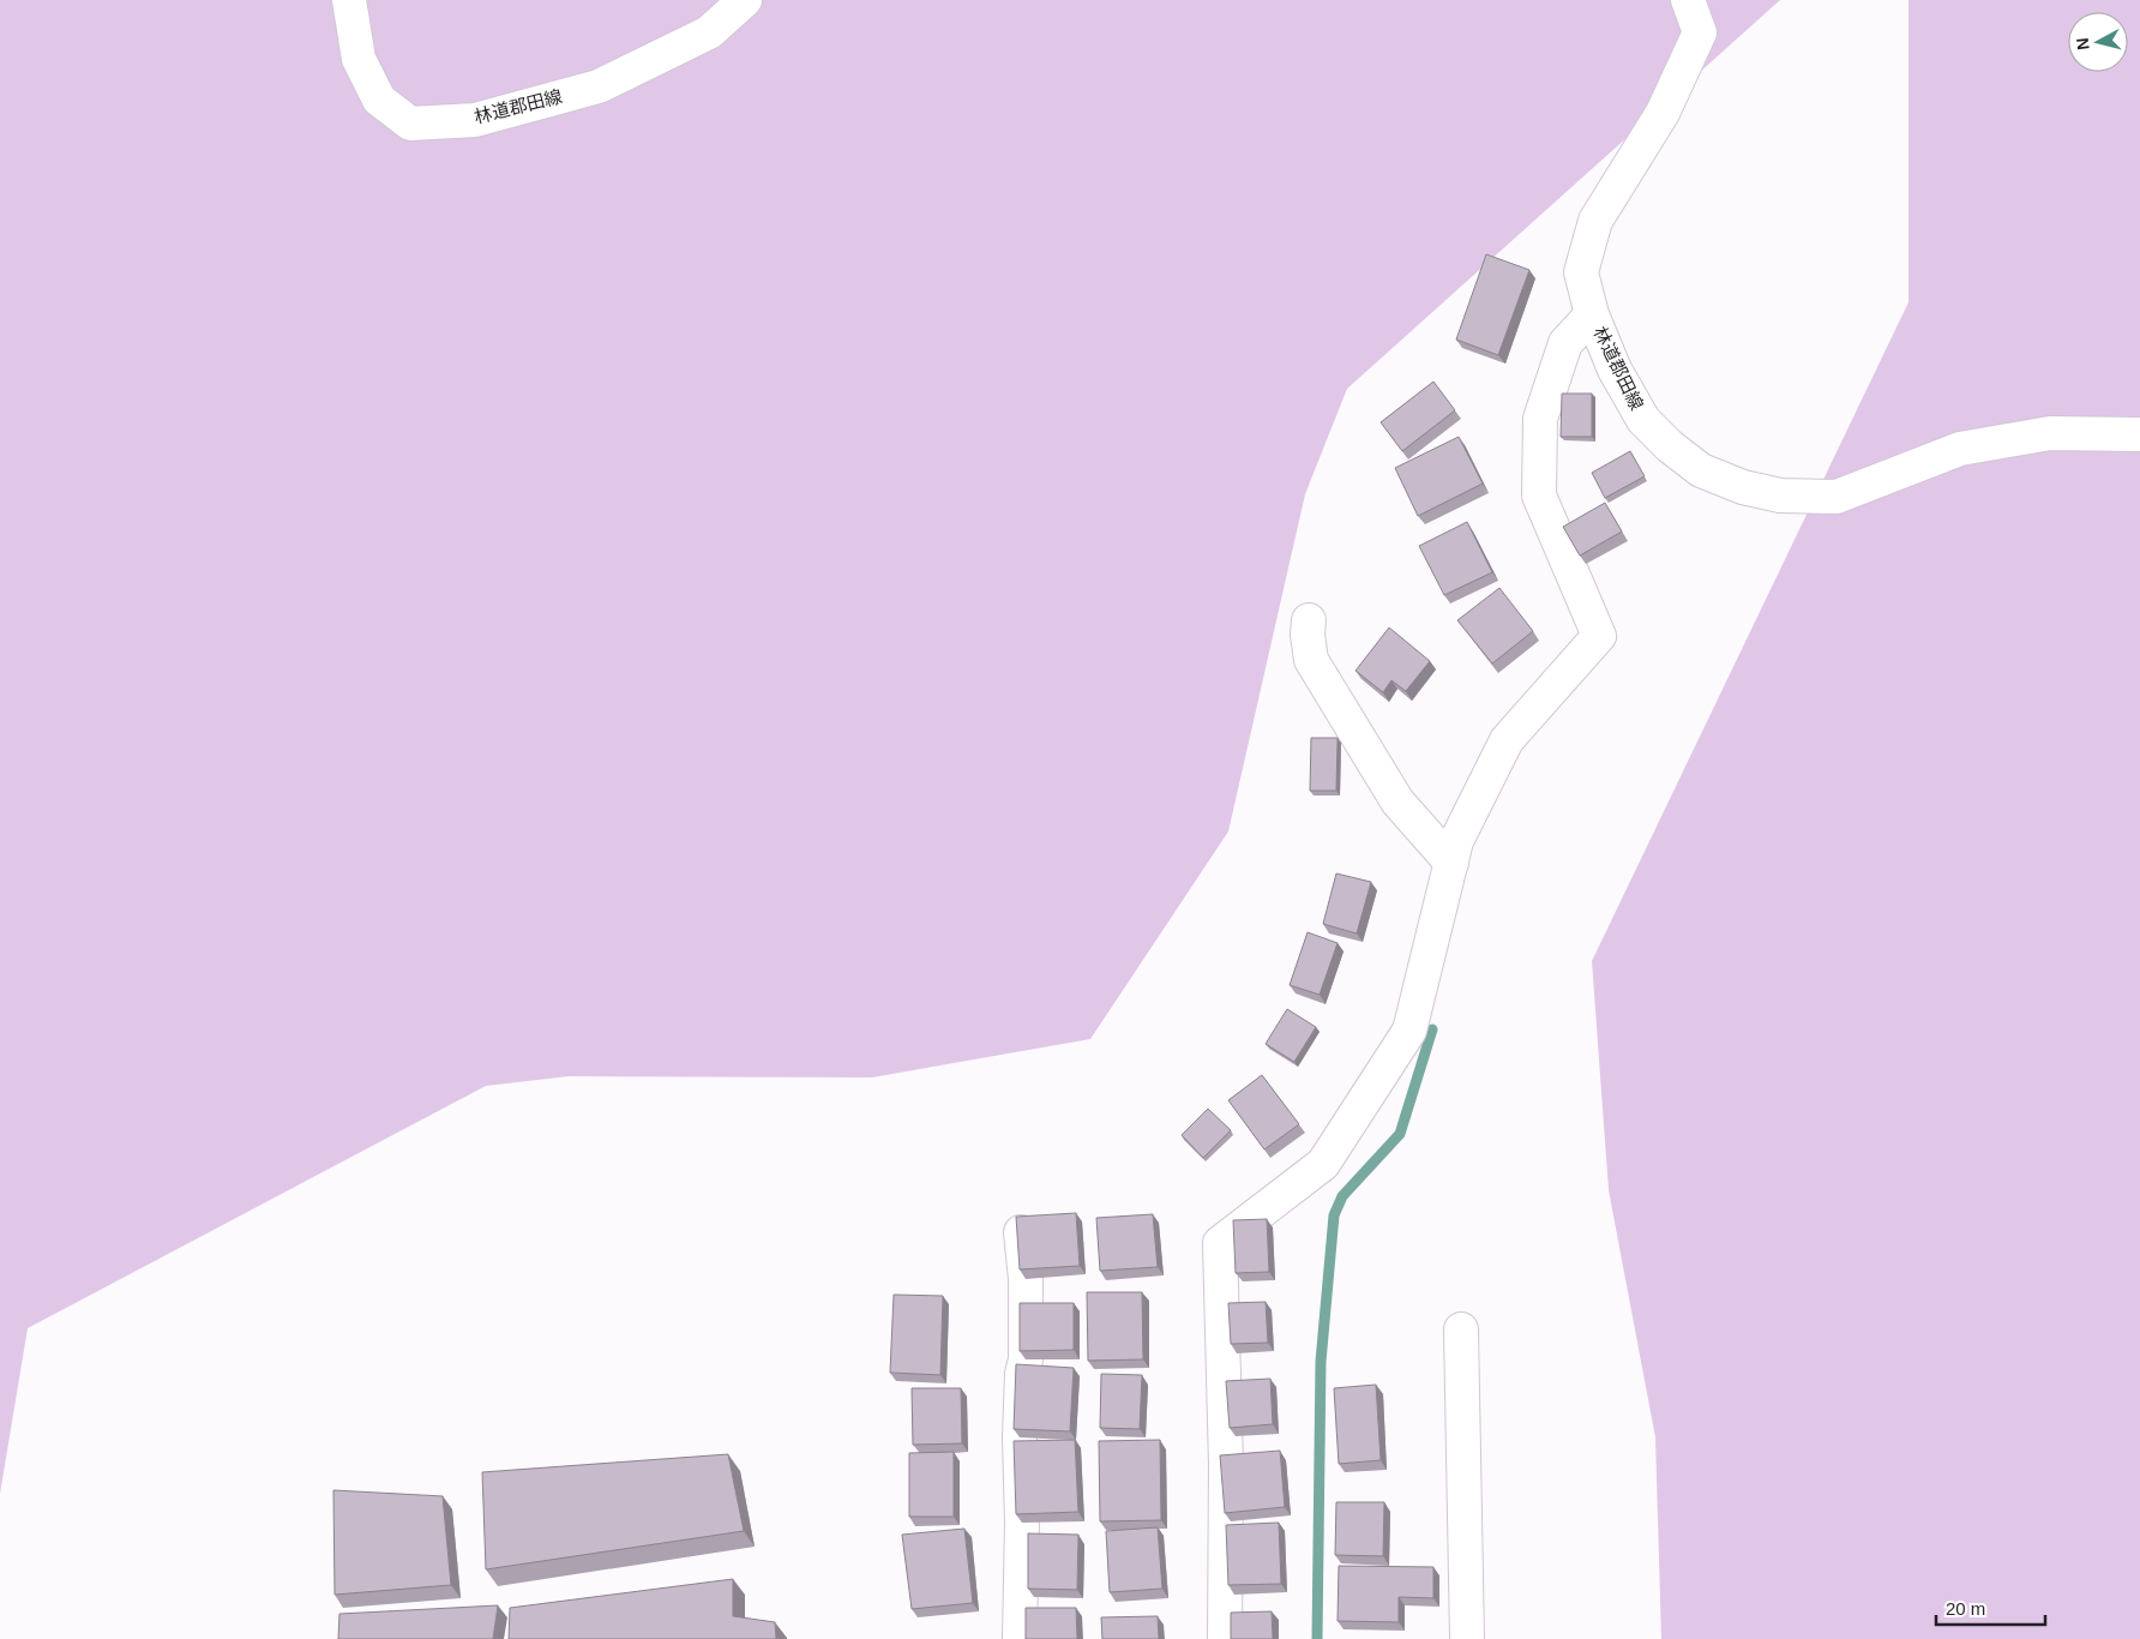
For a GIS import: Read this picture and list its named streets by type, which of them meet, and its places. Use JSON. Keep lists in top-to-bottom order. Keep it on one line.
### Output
{"streets":{"street":["林道郡田線"]},"scale_bar":"20 m","north":"left"}
